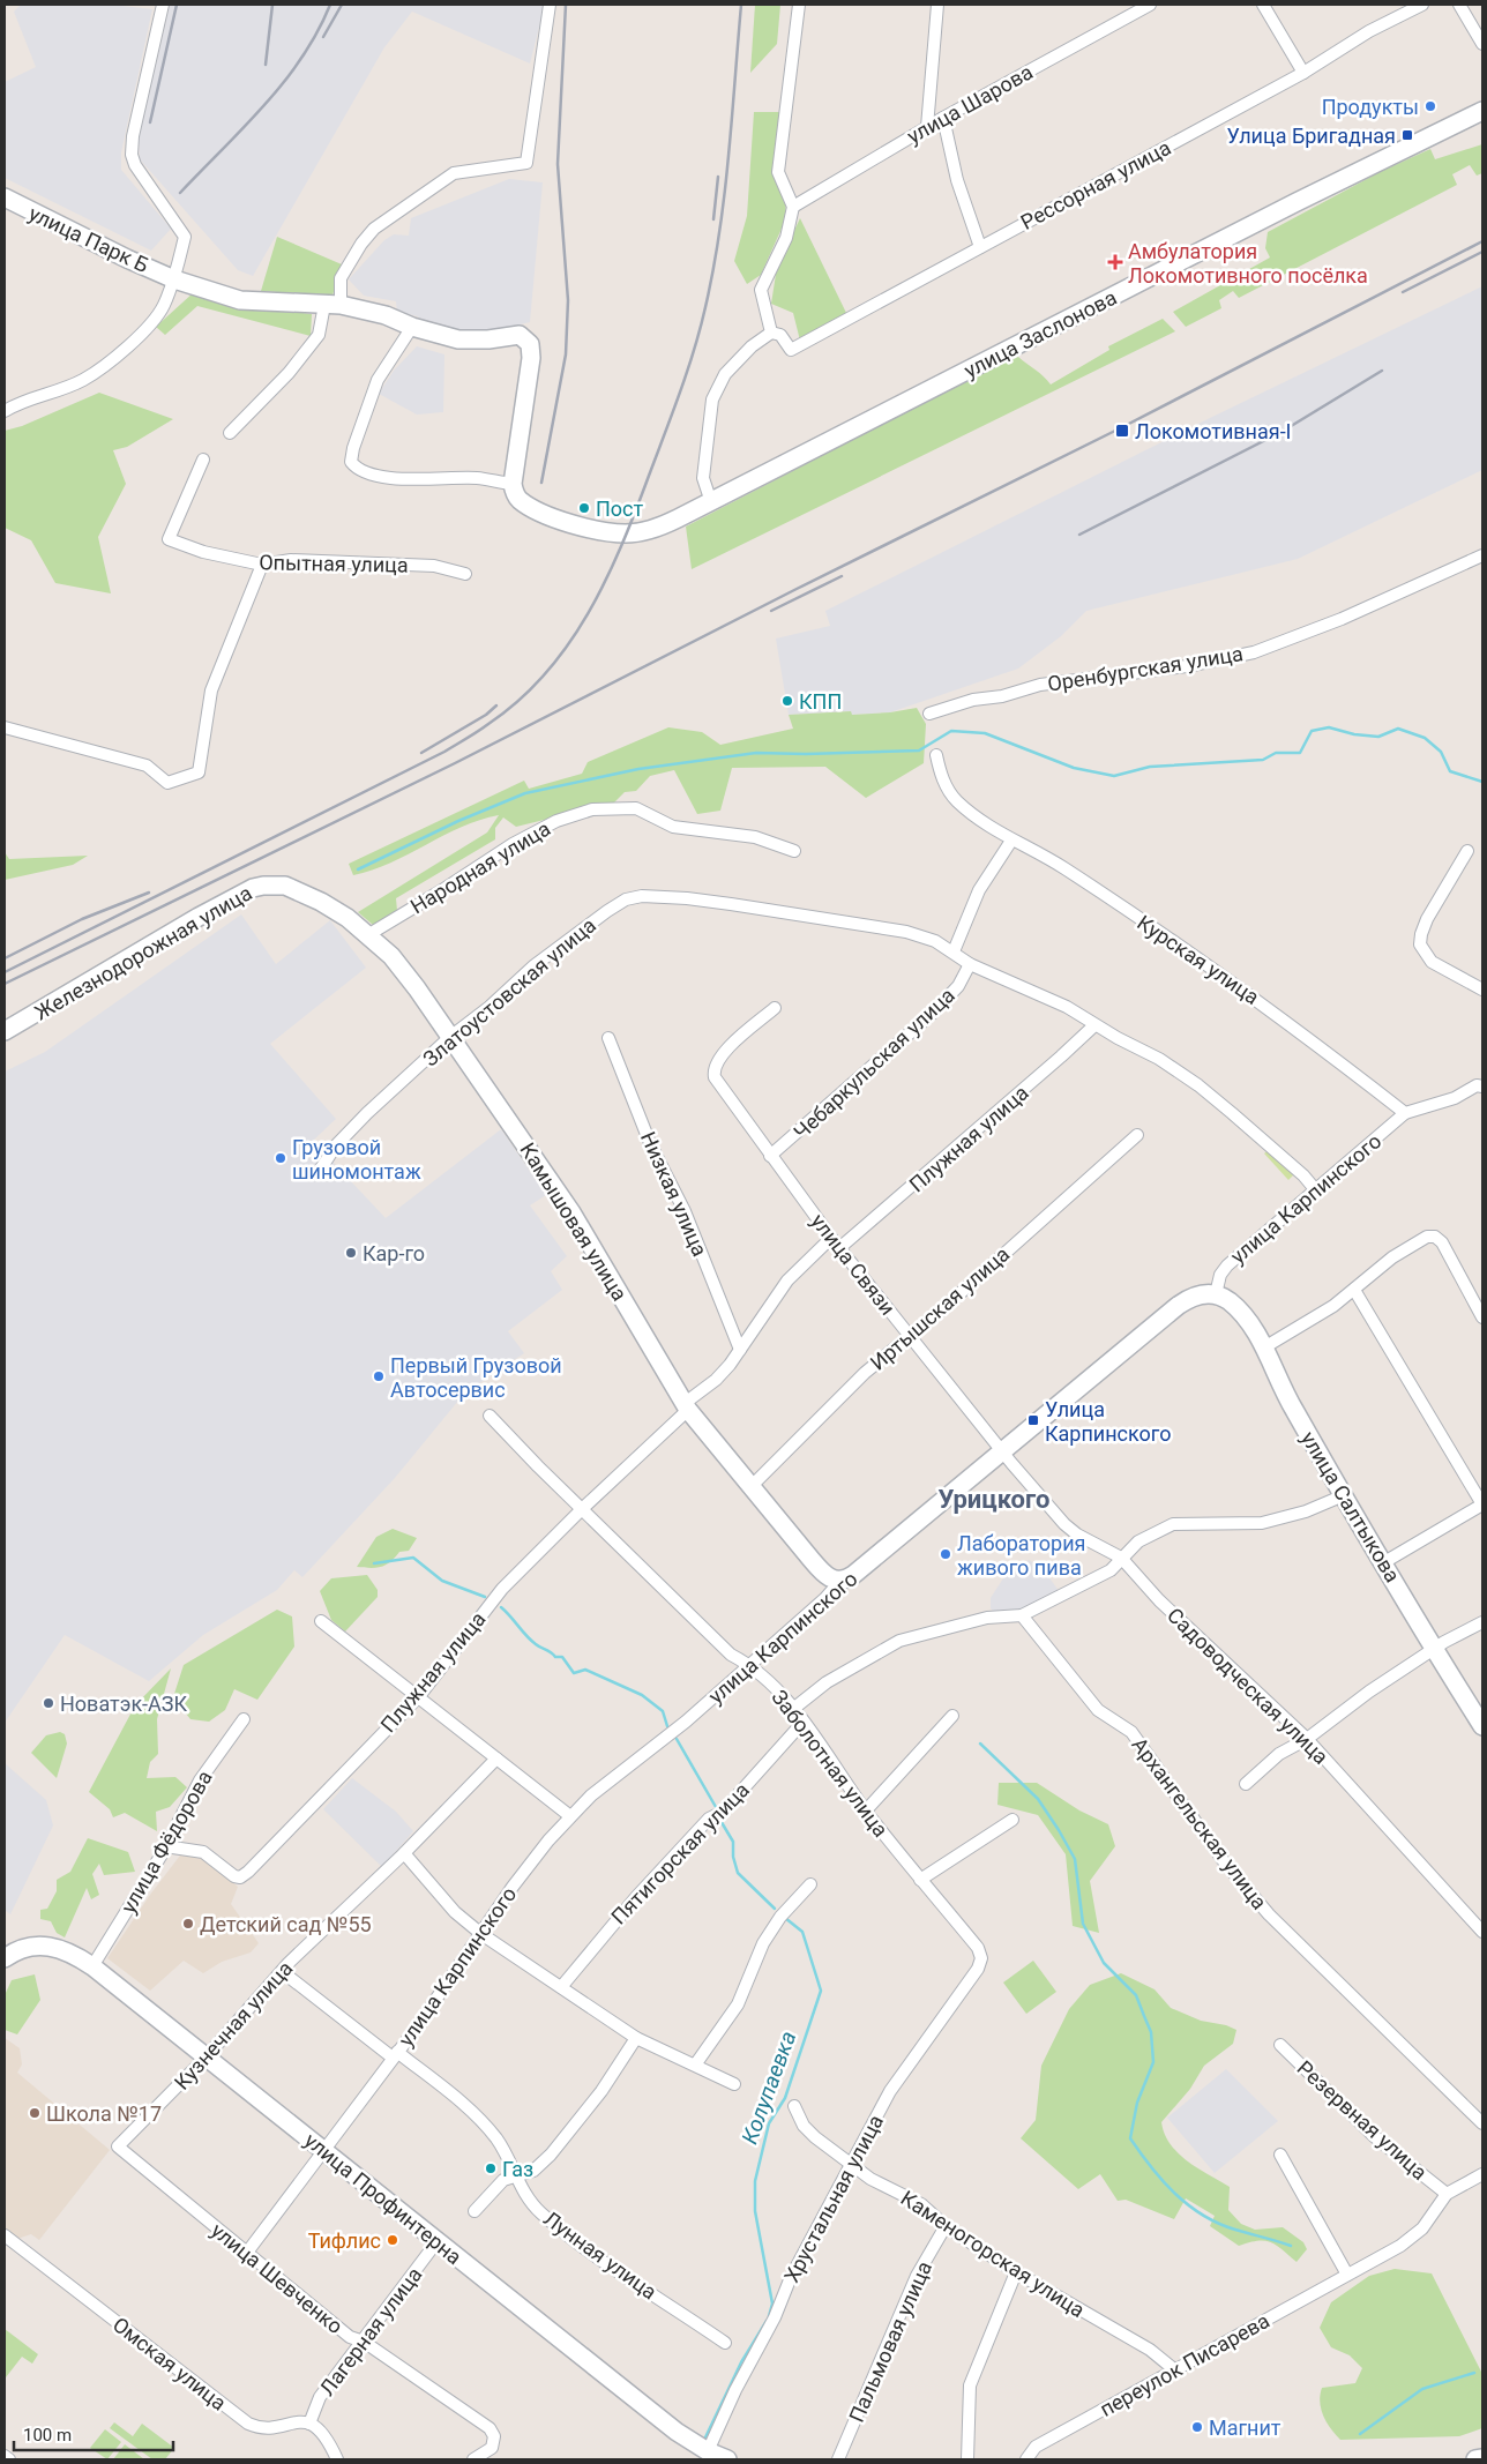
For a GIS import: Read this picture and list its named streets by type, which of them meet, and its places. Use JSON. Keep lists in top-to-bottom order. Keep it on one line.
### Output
{"streets":{"main road":["улица Парк Б","улица Заслонова","Железнодорожная улица","улица Карпинского","Камышовая улица","улица Салтыкова","улица Профинтерна"],"street":["улица Шарова","Рессорная улица","Опытная улица","Оренбургская улица","Народная улица","Курская улица","Златоустовская улица","Чебаркульская улица","Плужная улица","Низкая улица","улица Связи","Иртышская улица","Садоводческая улица","Заболотная улица","Архангельская улица","улица Фёдорова","Пятигорская улица","Кузнечная улица","Резервная улица","Хрустальная улица","Каменогорская улица","Лунная улица","улица Шевченко","Лагерная улица","Пальмовая улица","Омская улица","переулок Писарева"]},"crossings":[["улица Парк Б","улица Заслонова"],["Народная улица","Камышовая улица"],["Железнодорожная улица","Камышовая улица"],["Курская улица","улица Карпинского"],["Златоустовская улица","Чебаркульская улица"],["Златоустовская улица","Плужная улица"],["Златоустовская улица","улица Карпинского"],["Златоустовская улица","Камышовая улица"],["Чебаркульская улица","улица Связи"],["Плужная улица","Низкая улица"],["Плужная улица","Камышовая улица"],["Плужная улица","улица Связи"],["Плужная улица","Заболотная улица"],["Плужная улица","улица Фёдорова"],["улица Карпинского","Камышовая улица"],["улица Карпинского","улица Связи"],["улица Карпинского","улица Салтыкова"],["улица Карпинского","Садоводческая улица"],["улица Карпинского","Заболотная улица"],["улица Карпинского","улица Профинтерна"],["улица Карпинского","Лунная улица"],["улица Карпинского","улица Шевченко"],["Камышовая улица","Иртышская улица"],["улица Связи","Иртышская улица"],["улица Связи","Садоводческая улица"],["Заболотная улица","Пятигорская улица"],["Заболотная улица","Хрустальная улица"],["улица Фёдорова","улица Профинтерна"],["Кузнечная улица","улица Профинтерна"],["Кузнечная улица","Лунная улица"],["Кузнечная улица","улица Шевченко"],["Резервная улица","переулок Писарева"],["улица Профинтерна","Хрустальная улица"],["улица Профинтерна","Лагерная улица"],["Хрустальная улица","Каменогорская улица"],["Каменогорская улица","Пальмовая улица"],["Каменогорская улица","переулок Писарева"],["улица Шевченко","Лагерная улица"],["Лагерная улица","Омская улица"]],"districts":["Урицкого"],"water":["Колупаевка"],"places":{"other":["Продукты","Пост","КПП","Грузовой шиномонтаж","Кар-го","Первый Грузовой Автосервис","Лаборатория живого пива","Новатэк-АЗК","Детский сад №55","Школа №17","Газ","Тифлис","Магнит"],"transit":["Улица Бригадная","Локомотивная-I","Улица Карпинского"],"health":["Амбулатория Локомотивного посёлка"]},"scale_bar":"100 m"}
